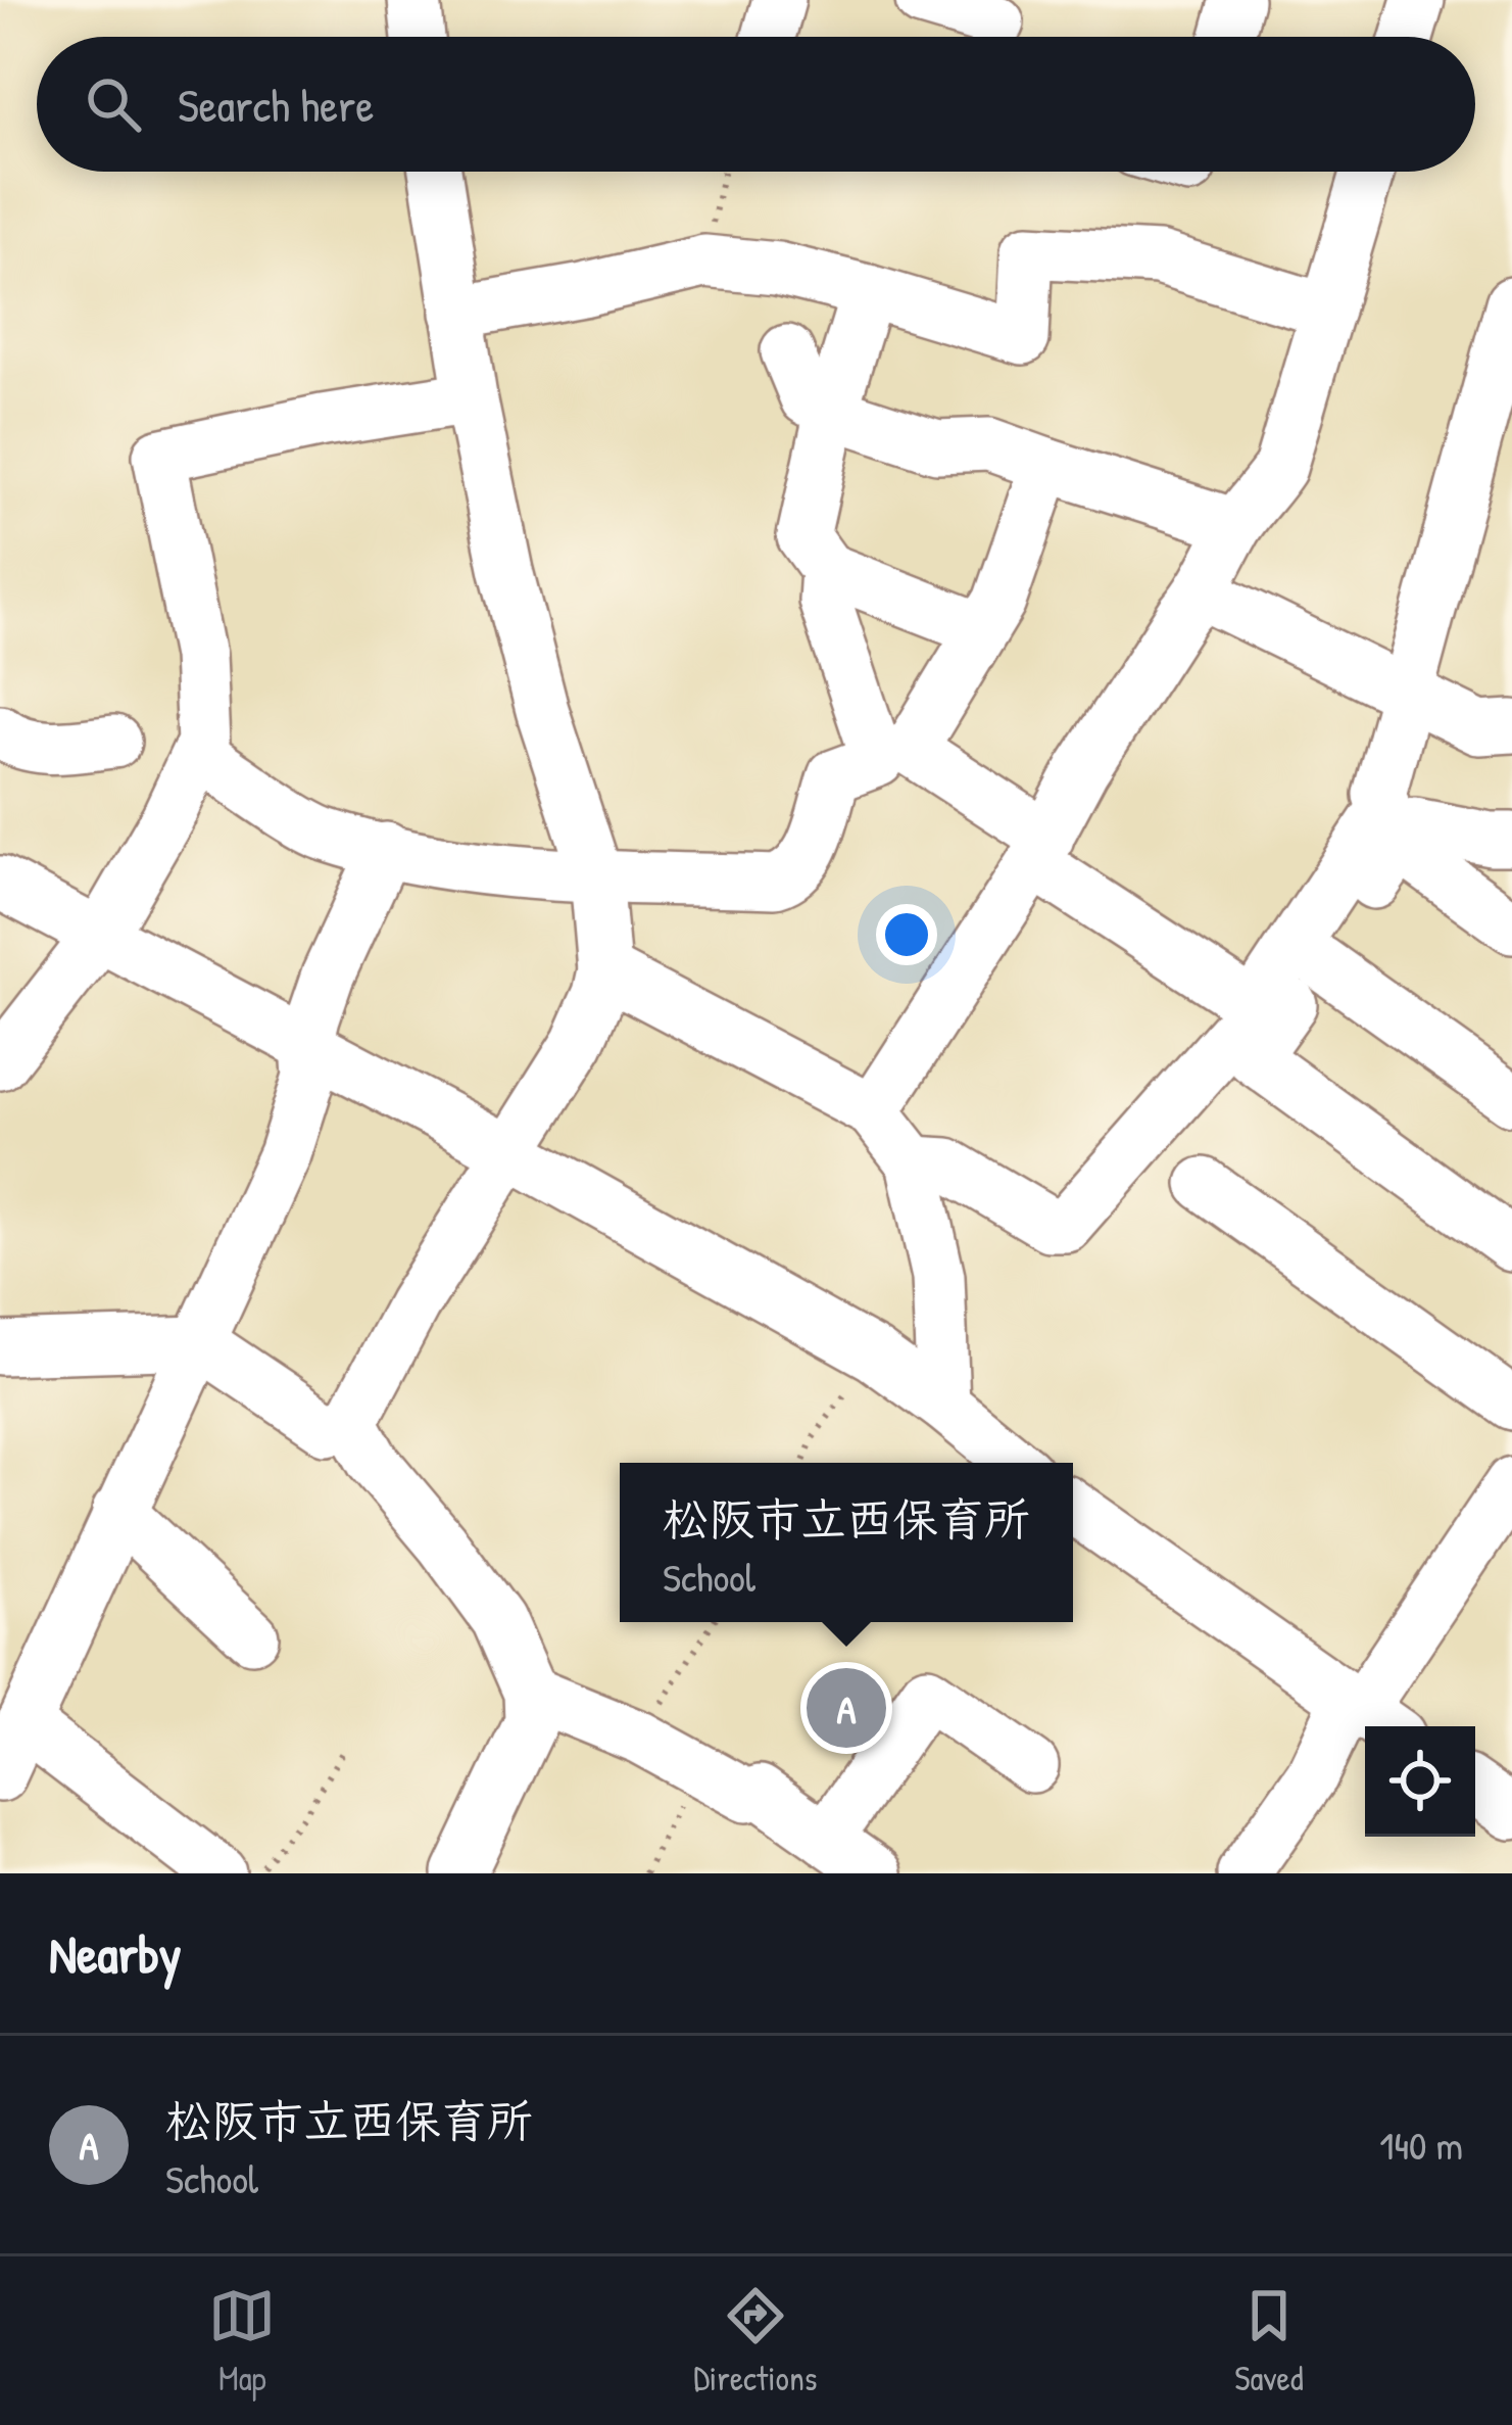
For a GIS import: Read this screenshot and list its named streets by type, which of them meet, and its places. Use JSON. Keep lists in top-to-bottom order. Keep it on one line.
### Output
{"page":{"search":"Search here","popup":["松阪市立西保育所","School"],"pins":"A","heading":"Nearby","list":[{"mark":"A","name":"松阪市立西保育所","note":"School","value":"140 m"}],"nav":["Map","Directions","Saved"]}}
